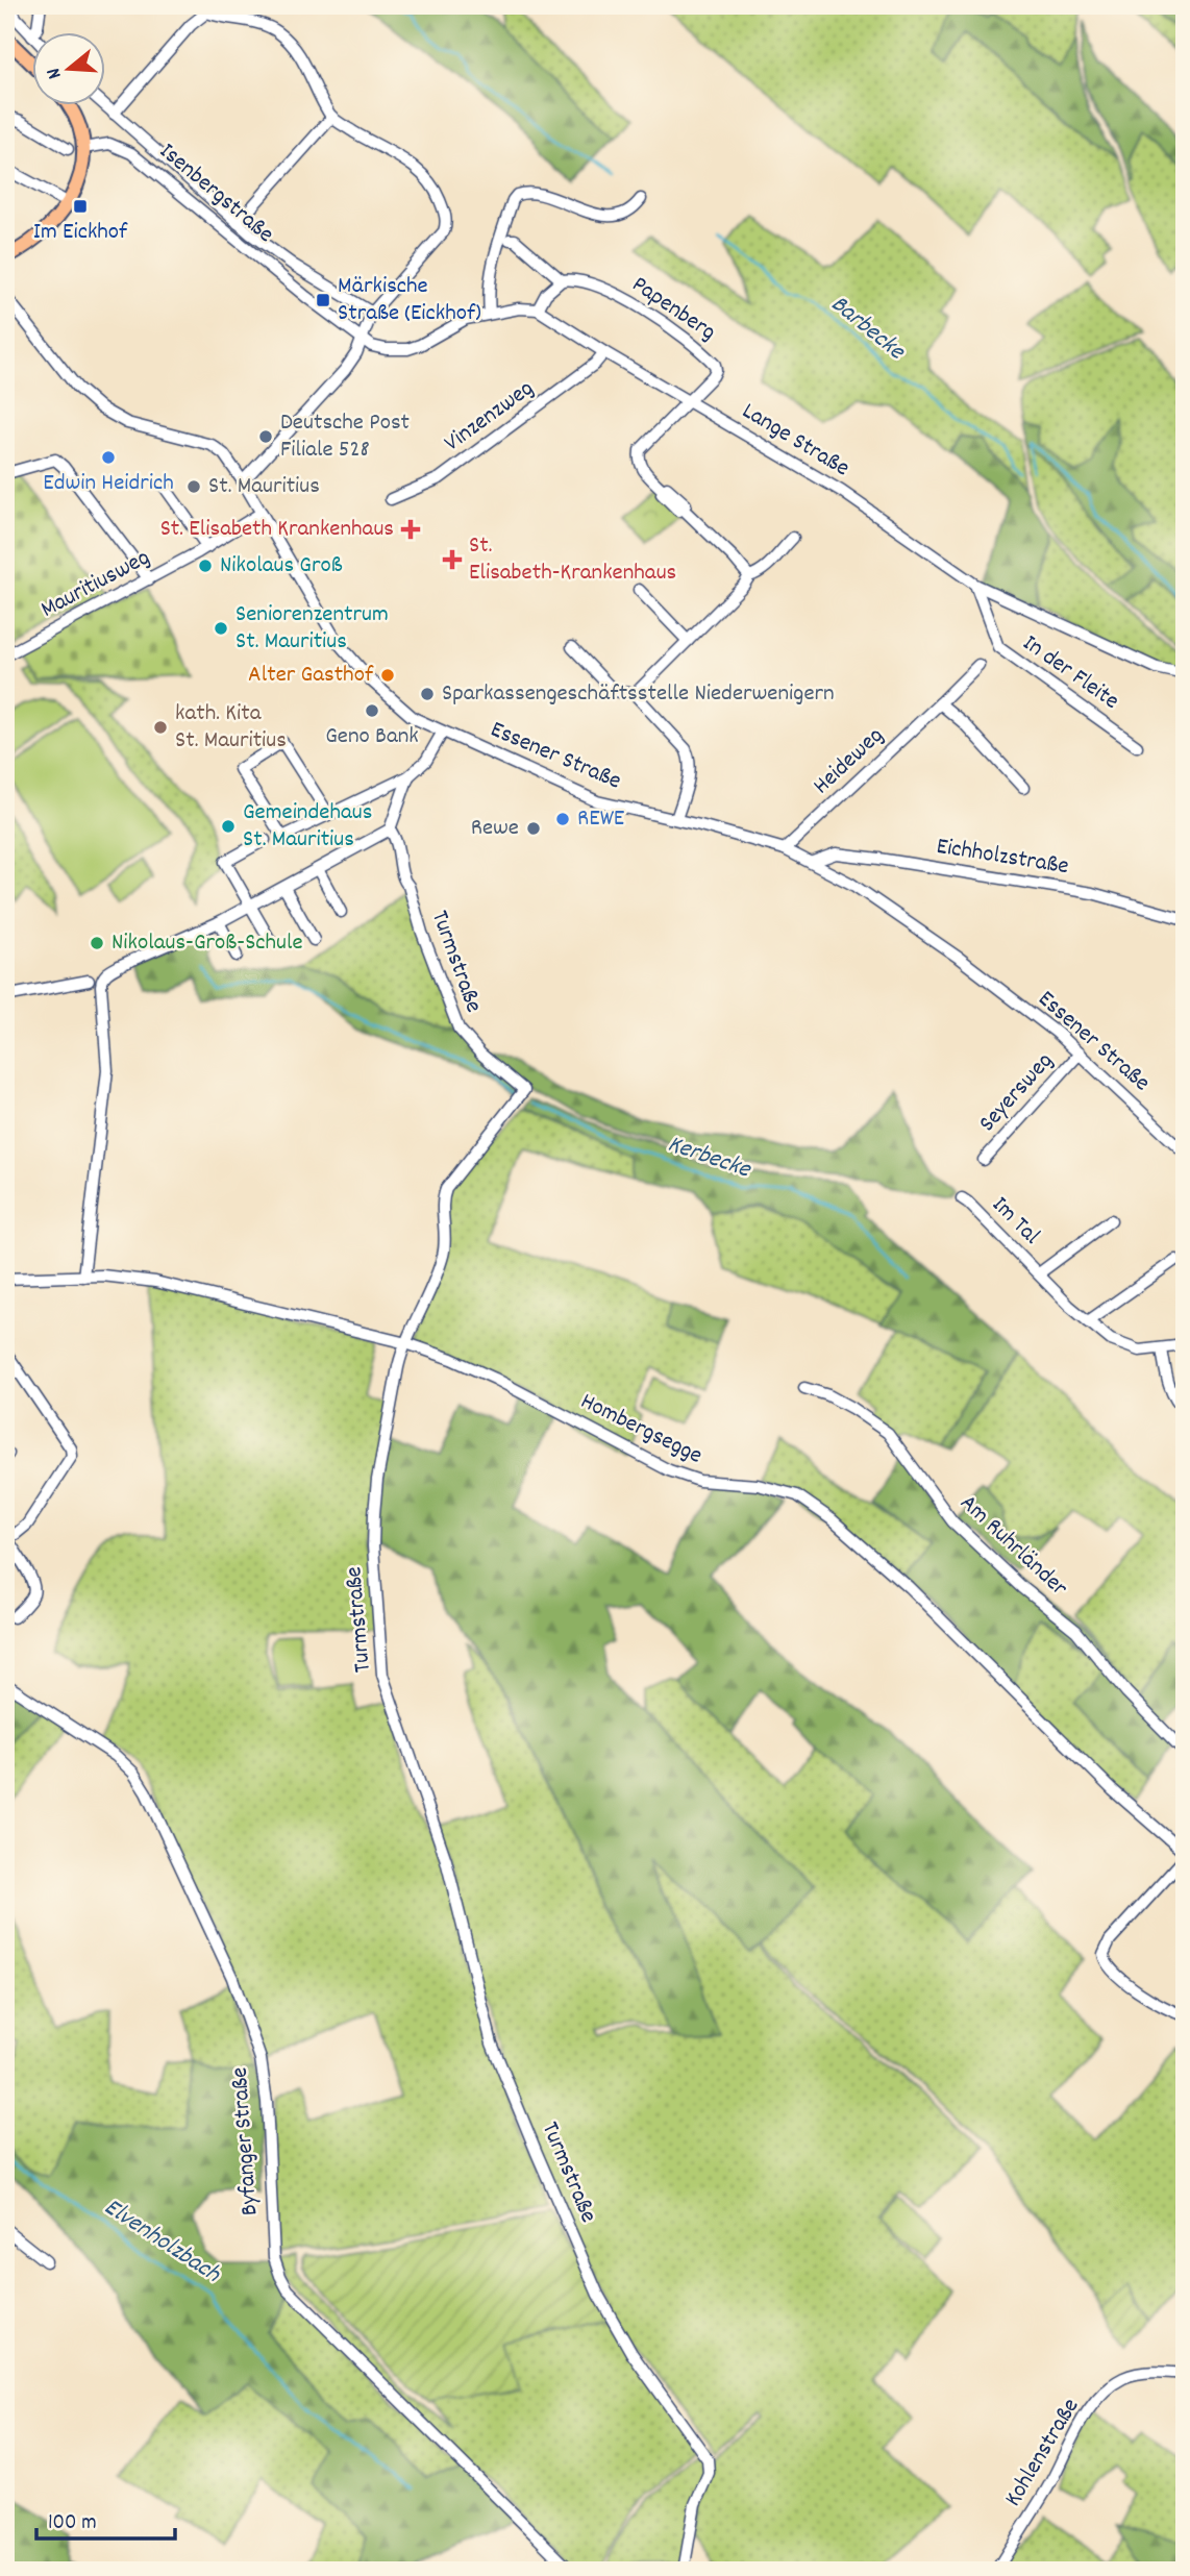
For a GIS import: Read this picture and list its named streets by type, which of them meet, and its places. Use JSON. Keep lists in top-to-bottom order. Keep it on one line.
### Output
{"streets":{"street":["Isenbergstraße","Papenberg","Vinzenzweg","Lange Straße","Mauritiusweg","In der Fleite","Essener Straße","Heideweg","Eichholzstraße","Turmstraße","Seyersweg","Im Tal","Hombergsegge","Am Ruhrländer","Byfanger Straße","Kohlenstraße"]},"crossings":[["Papenberg","Lange Straße"],["Vinzenzweg","Lange Straße"],["Lange Straße","In der Fleite"],["Mauritiusweg","Essener Straße"],["Essener Straße","Heideweg"],["Essener Straße","Eichholzstraße"],["Essener Straße","Seyersweg"],["Turmstraße","Hombergsegge"]],"water":["Barbecke","Kerbecke","Elvenholzbach"],"places":{"transit":["Im Eickhof","Märkische Straße (Eickhof)"],"other":["Deutsche Post Filiale 528","Edwin Heidrich","St. Mauritius","Nikolaus Groß","Seniorenzentrum St. Mauritius","Alter Gasthof","Sparkassengeschäftsstelle Niederwenigern","Geno Bank","kath. Kita St. Mauritius","REWE","Gemeindehaus St. Mauritius","Rewe","Nikolaus-Groß-Schule"],"health":["St. Elisabeth Krankenhaus","St. Elisabeth-Krankenhaus"]},"scale_bar":"100 m","north":"left"}
